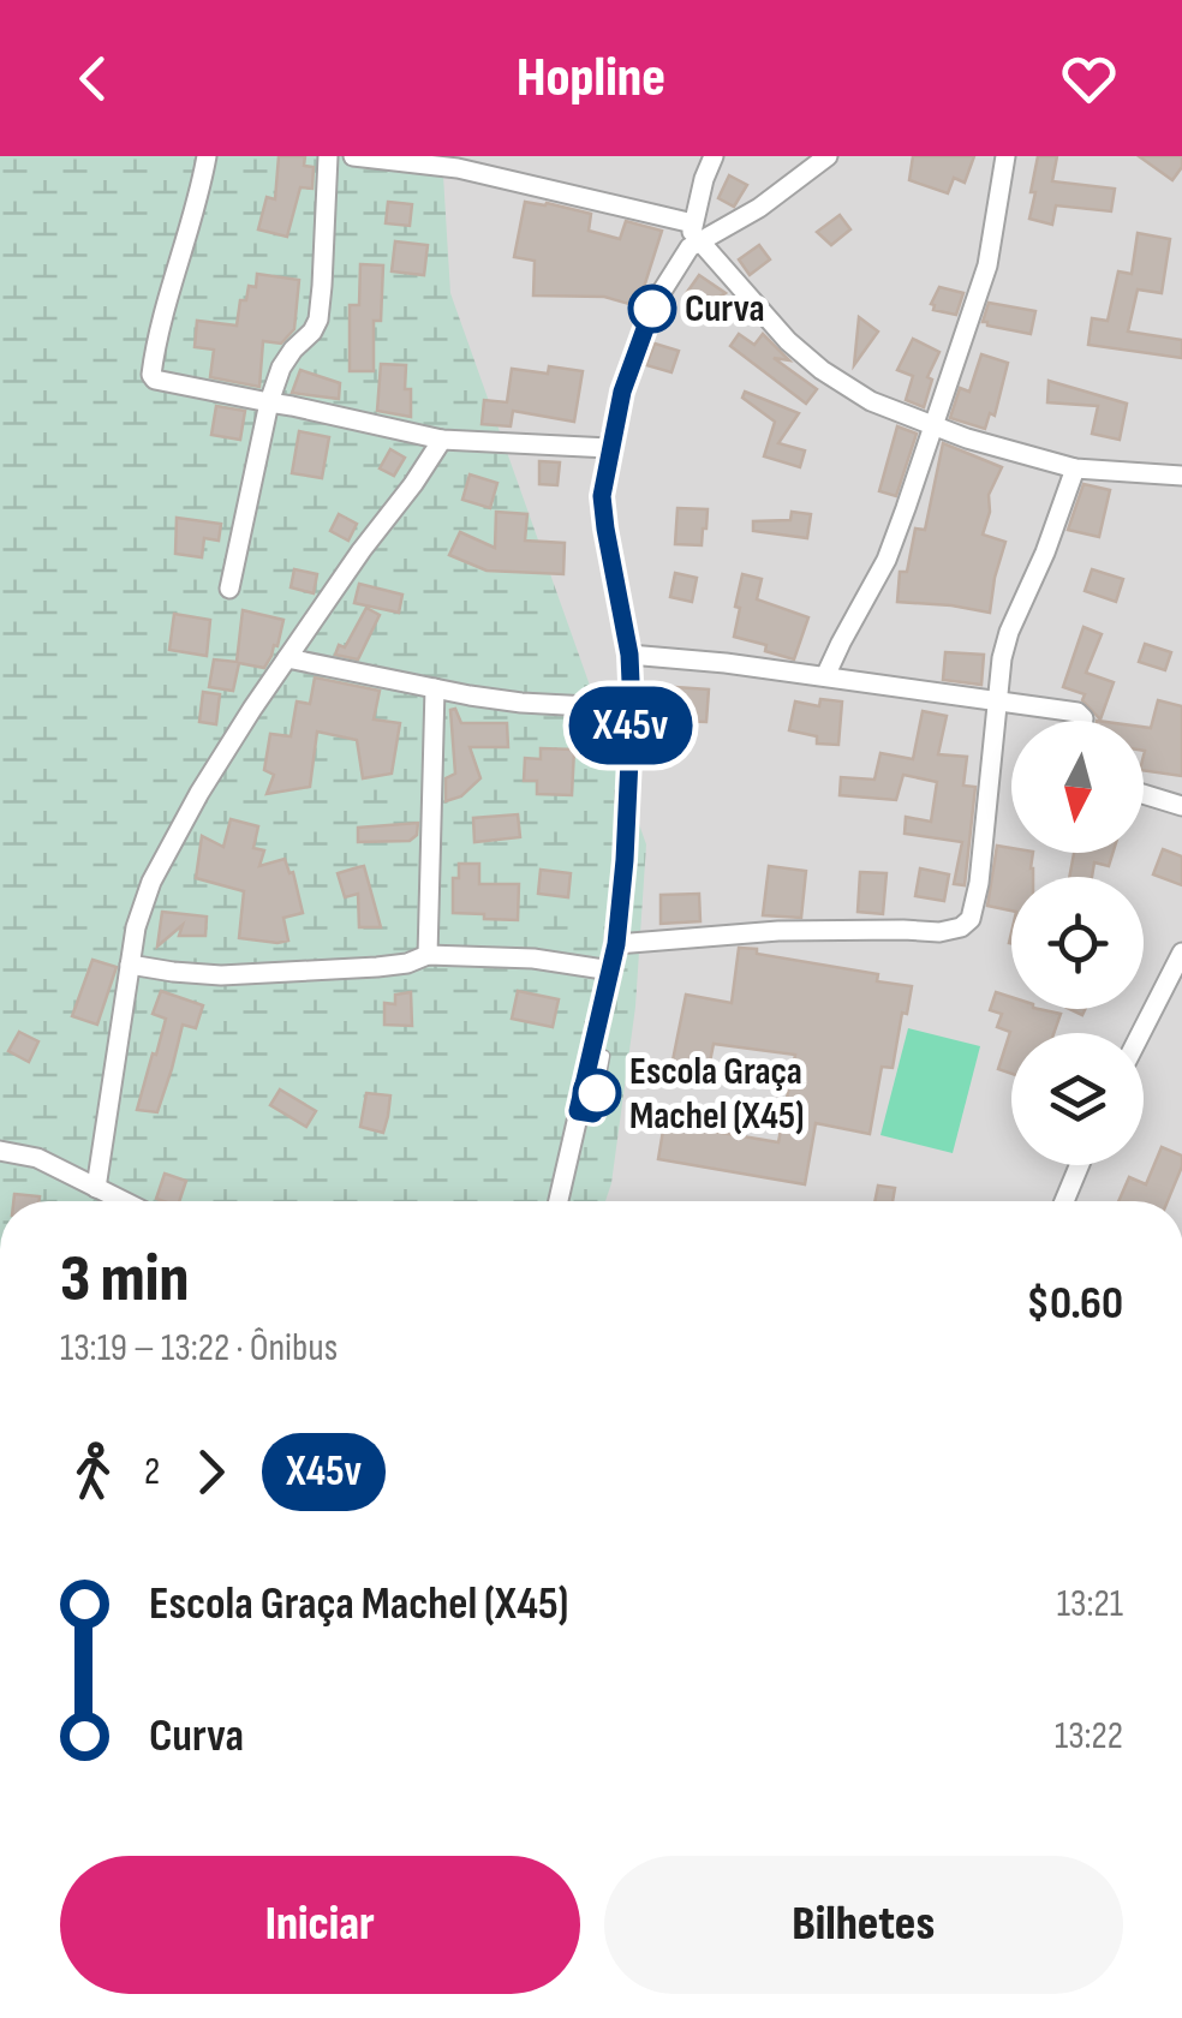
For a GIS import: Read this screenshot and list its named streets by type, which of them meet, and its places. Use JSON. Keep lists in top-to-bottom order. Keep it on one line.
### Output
{"places":["Curva","Escola Graça Machel (X45)"],"lines":["bus line X45v"],"north":"bottom","page":{"header":"Hopline","on_map":"X45v","heading":["3 min","13:19 – 13:22 · Ônibus","$0.60"],"legs":["2","X45v"],"list":[{"name":"Escola Graça Machel (X45)","value":"13:21"},{"name":"Curva","value":"13:22"}],"buttons":["Iniciar","Bilhetes"]}}
